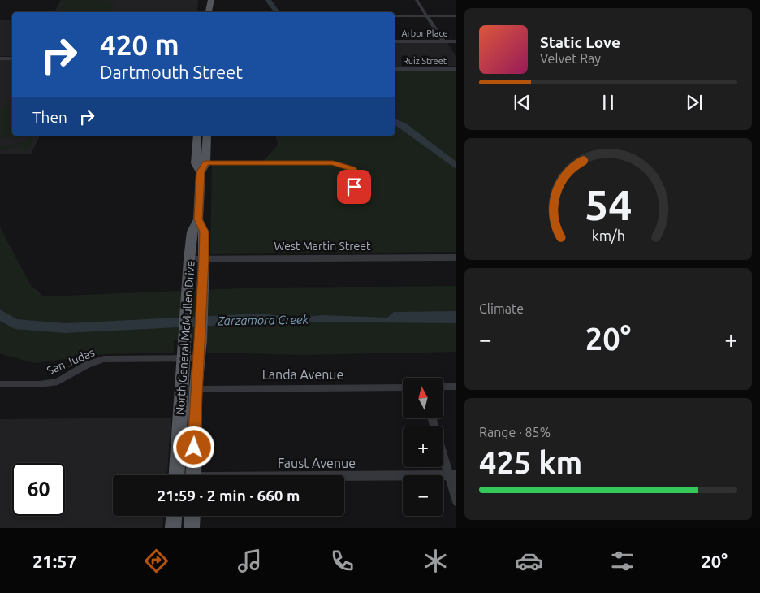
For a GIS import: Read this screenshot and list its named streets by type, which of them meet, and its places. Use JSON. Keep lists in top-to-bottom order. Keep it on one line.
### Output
{"streets":{"main road":["North General McMullen Drive"],"street":["Arbor Place","Ruiz Street","West Martin Street","San Judas","Landa Avenue","Faust Avenue"]},"crossings":[["West Martin Street","North General McMullen Drive"],["North General McMullen Drive","San Judas"],["North General McMullen Drive","Landa Avenue"]],"water":["Zarzamora Creek"],"north":"top","page":{"turn":["420 m","Dartmouth Street"],"song":["Static Love","Velvet Ray"],"then":"Then","tile":["Climate",["Range · 85%","425 km"]],"heat":["−","20°","+"],"map_buttons":["+","−"],"limit":"60","trip":"21:59 · 2 min · 660 m","tabs":["21:57","20°"],"gauge":["54","km/h"]}}
